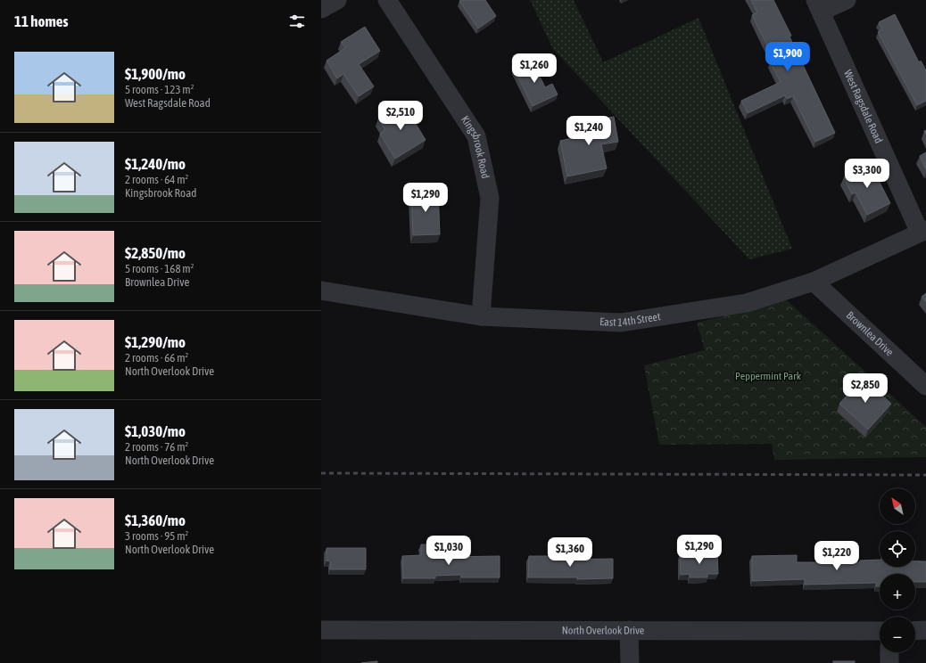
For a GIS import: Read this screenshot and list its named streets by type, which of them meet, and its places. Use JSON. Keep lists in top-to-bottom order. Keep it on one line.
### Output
{"streets":{"street":["West Ragsdale Road","Kingsbrook Road","East 14th Street","Brownlea Drive","North Overlook Drive"]},"crossings":[["West Ragsdale Road","East 14th Street"],["Kingsbrook Road","East 14th Street"],["East 14th Street","Brownlea Drive"]],"parks":["Peppermint Park"],"north":"top left","page":{"heading":"11 homes","price":["$1,900","$1,260","$2,510","$1,240","$3,300","$1,290","$2,850","$1,290","$1,030","$1,360","$1,220"],"list":[{"name":"$1,900/mo","note":"5 rooms · 123 m² · West Ragsdale Road"},{"name":"$1,240/mo","note":"2 rooms · 64 m² · Kingsbrook Road"},{"name":"$2,850/mo","note":"5 rooms · 168 m² · Brownlea Drive"},{"name":"$1,290/mo","note":"2 rooms · 66 m² · North Overlook Drive"},{"name":"$1,030/mo","note":"2 rooms · 76 m² · North Overlook Drive"},{"name":"$1,360/mo","note":"3 rooms · 95 m² · North Overlook Drive"}],"map_buttons":["+","−"]}}
